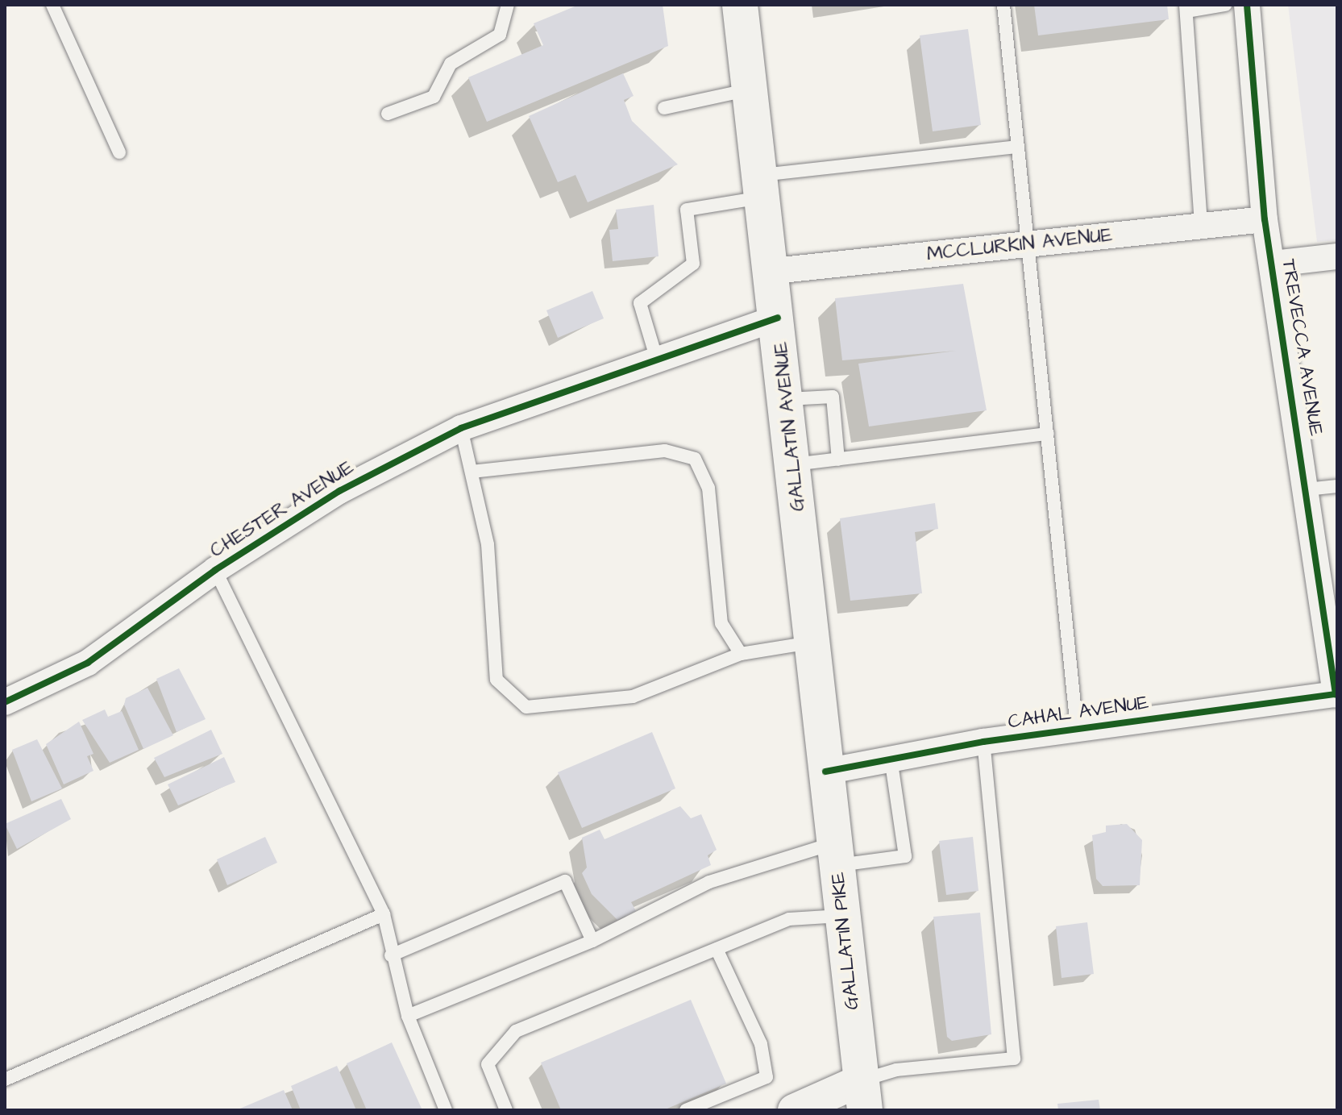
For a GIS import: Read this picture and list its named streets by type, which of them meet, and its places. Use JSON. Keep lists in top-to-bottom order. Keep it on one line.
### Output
{"streets":{"main road":["GALLATIN AVENUE","GALLATIN PIKE"],"street":["MCCLURKIN AVENUE","TREVECCA AVENUE","CHESTER AVENUE","CAHAL AVENUE"]},"crossings":[["MCCLURKIN AVENUE","TREVECCA AVENUE"],["MCCLURKIN AVENUE","GALLATIN AVENUE"],["TREVECCA AVENUE","CAHAL AVENUE"],["GALLATIN AVENUE","CHESTER AVENUE"],["GALLATIN AVENUE","CAHAL AVENUE"],["GALLATIN AVENUE","GALLATIN PIKE"],["CAHAL AVENUE","GALLATIN PIKE"]]}
